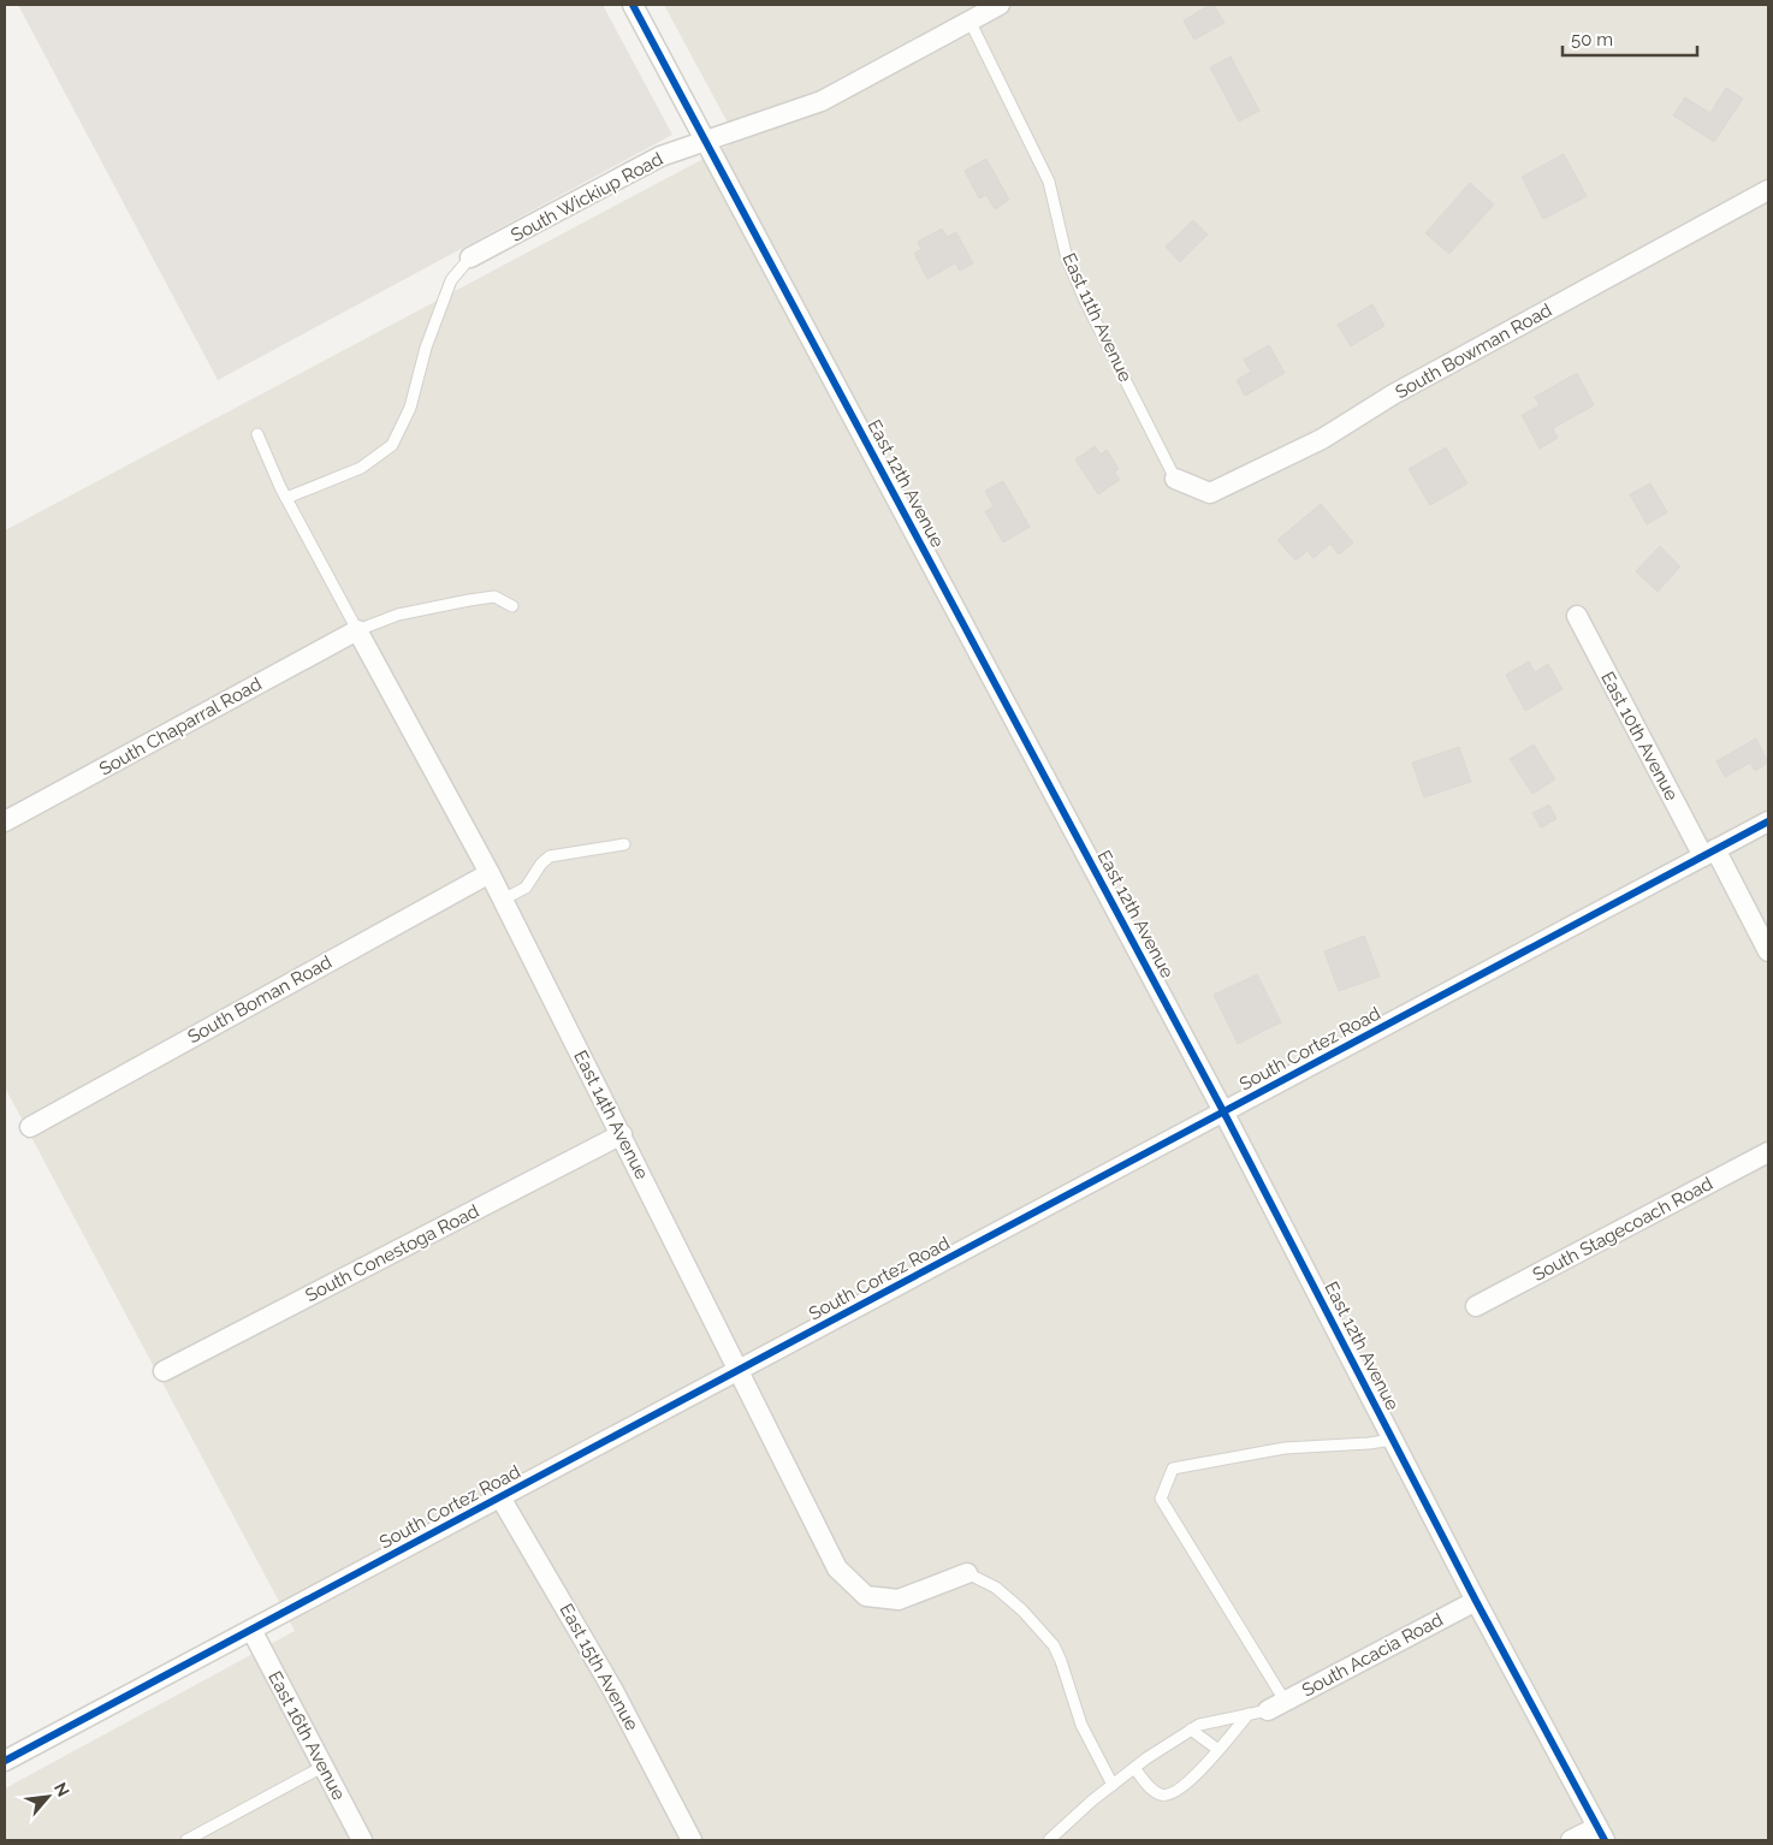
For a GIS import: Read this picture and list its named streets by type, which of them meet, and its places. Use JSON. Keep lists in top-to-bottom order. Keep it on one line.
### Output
{"streets":{"street":["South Wickiup Road","South Bowman Road","East 12th Avenue","South Chaparral Road","East 10th Avenue","South Boman Road","South Cortez Road","East 14th Avenue","South Stagecoach Road","South Conestoga Road","South Acacia Road","East 15th Avenue","East 16th Avenue"],"lane":["East 11th Avenue"]},"crossings":[["South Wickiup Road","East 11th Avenue"],["South Wickiup Road","East 12th Avenue"],["East 11th Avenue","South Bowman Road"],["East 12th Avenue","South Cortez Road"],["East 12th Avenue","South Acacia Road"],["South Chaparral Road","East 14th Avenue"],["East 10th Avenue","South Cortez Road"],["South Boman Road","East 14th Avenue"],["South Cortez Road","East 14th Avenue"],["South Cortez Road","East 15th Avenue"],["South Cortez Road","East 16th Avenue"],["East 14th Avenue","South Conestoga Road"]],"scale_bar":"50 m","north":"top right"}
